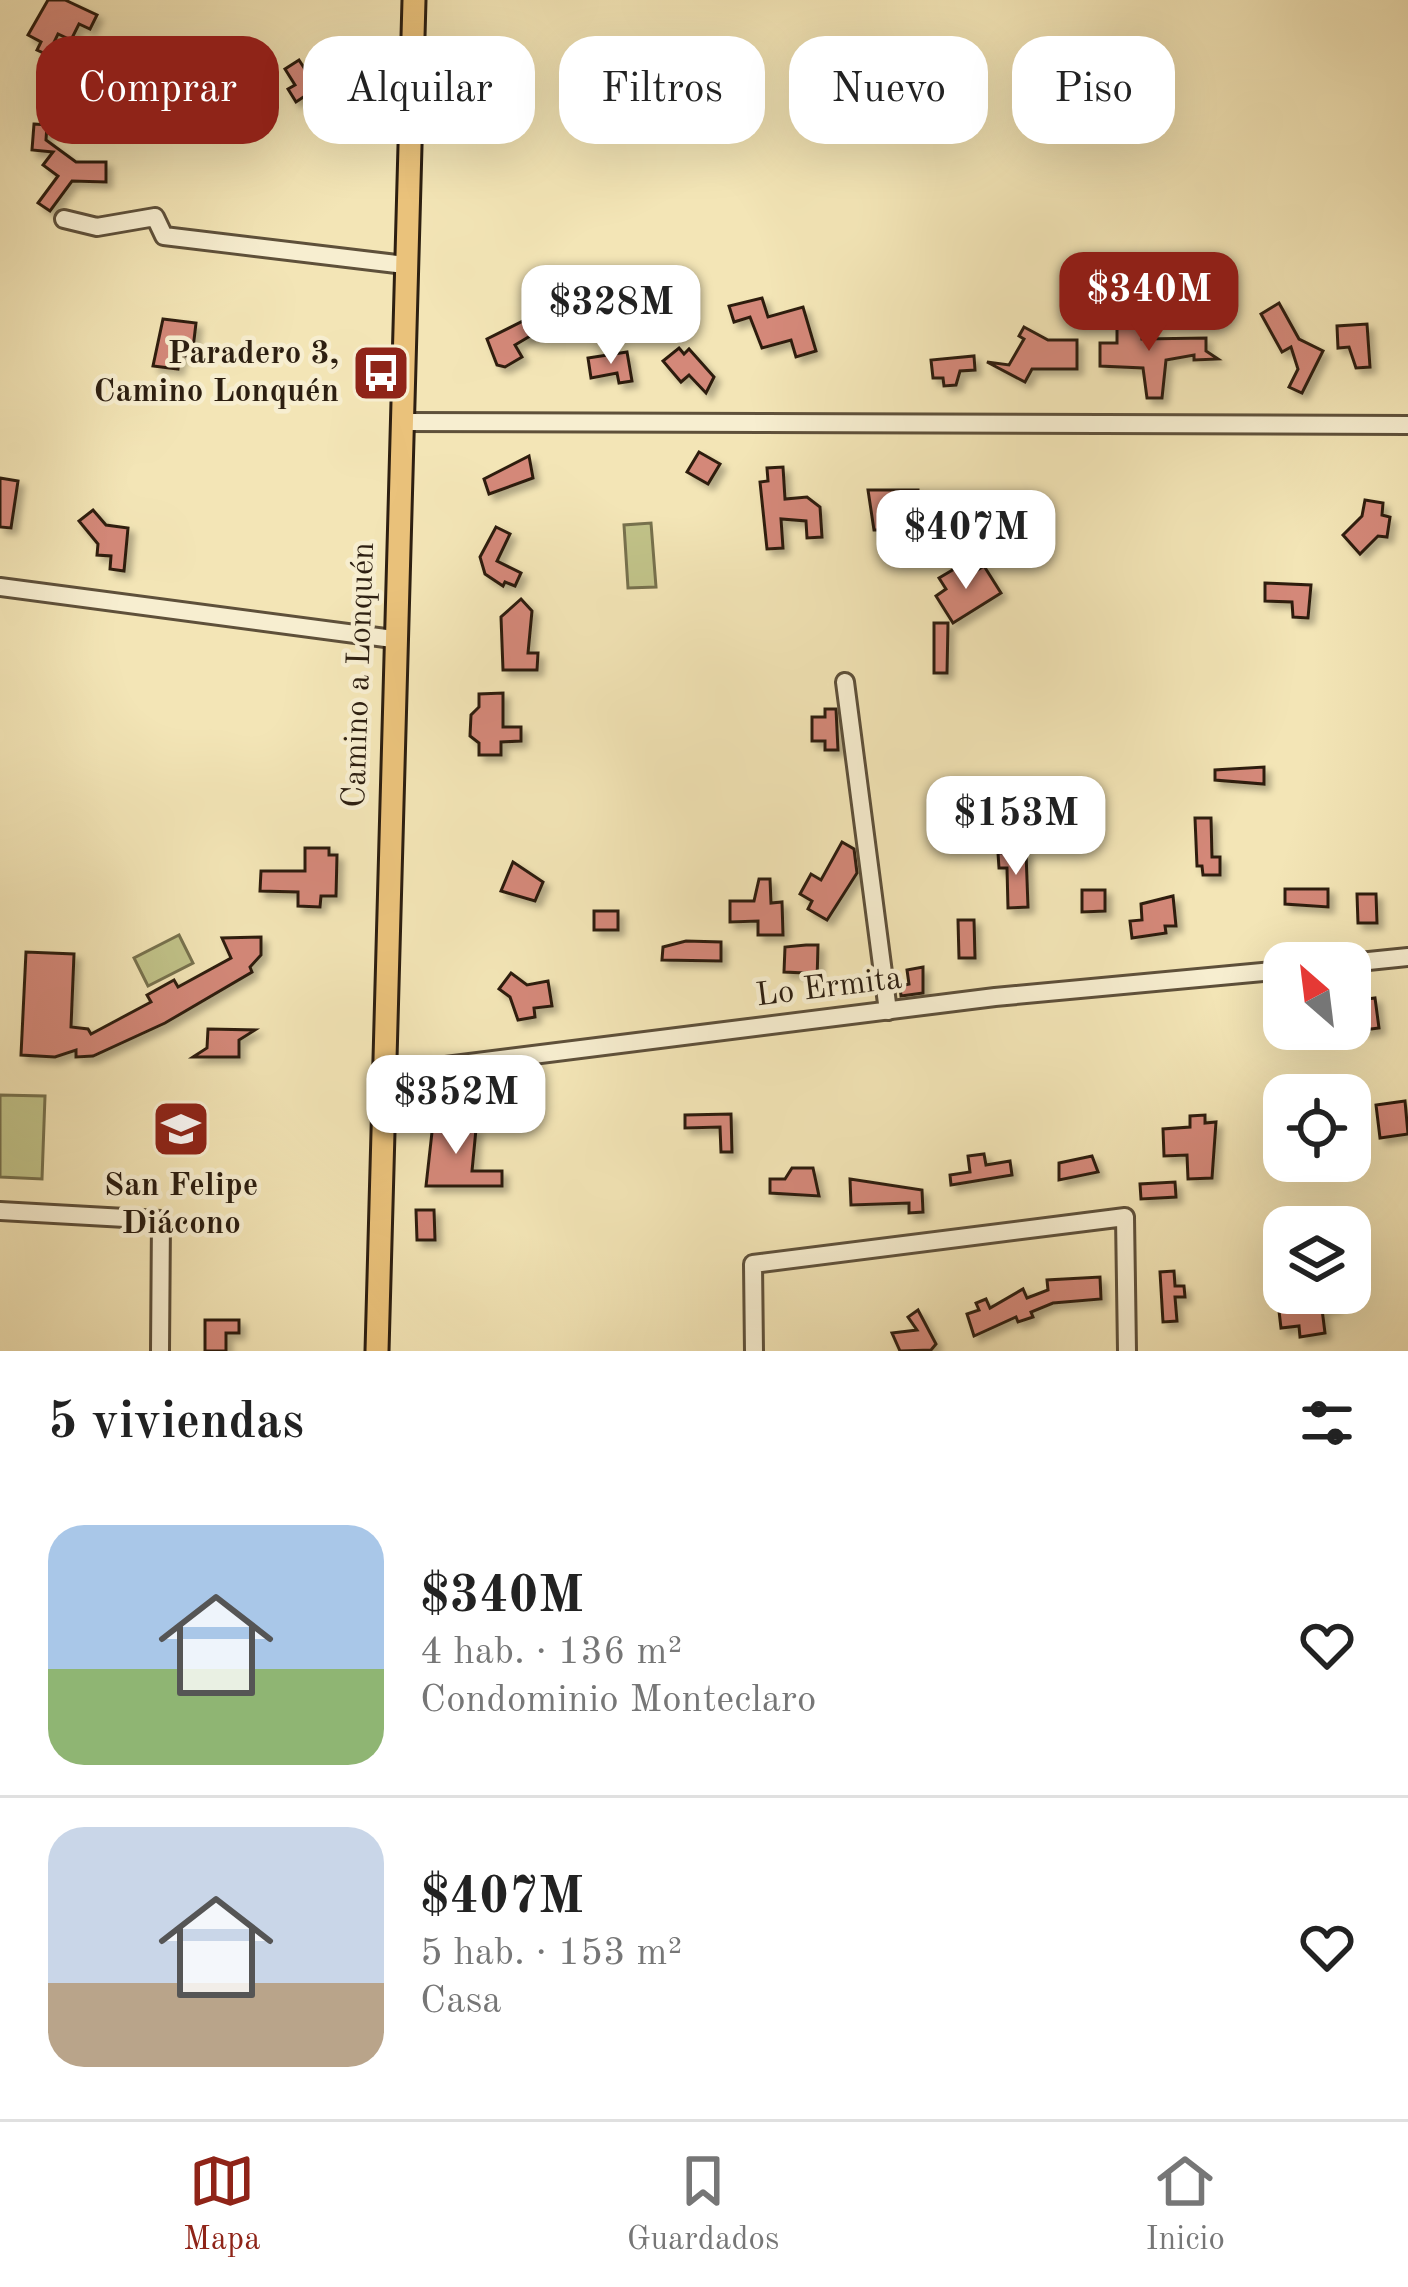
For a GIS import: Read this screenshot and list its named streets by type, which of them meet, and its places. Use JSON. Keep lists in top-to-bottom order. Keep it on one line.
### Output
{"streets":{"main road":["Camino a Lonquén"],"street":["Lo Ermita"]},"crossings":[["Camino a Lonquén","Lo Ermita"]],"places":{"bus stop":["Paradero 3, Camino Lonquén"],"school or university":["San Felipe Diácono"]},"north":"top left","page":{"chip":["Comprar","Alquilar","Filtros","Nuevo","Piso"],"price":["$340M","$328M","$407M","$153M","$352M"],"heading":"5 viviendas","list":[{"name":"$340M","note":"4 hab. · 136 m² · Condominio Monteclaro"},{"name":"$407M","note":"5 hab. · 153 m² · Casa"}],"tabs":["Mapa","Guardados","Inicio"]}}
